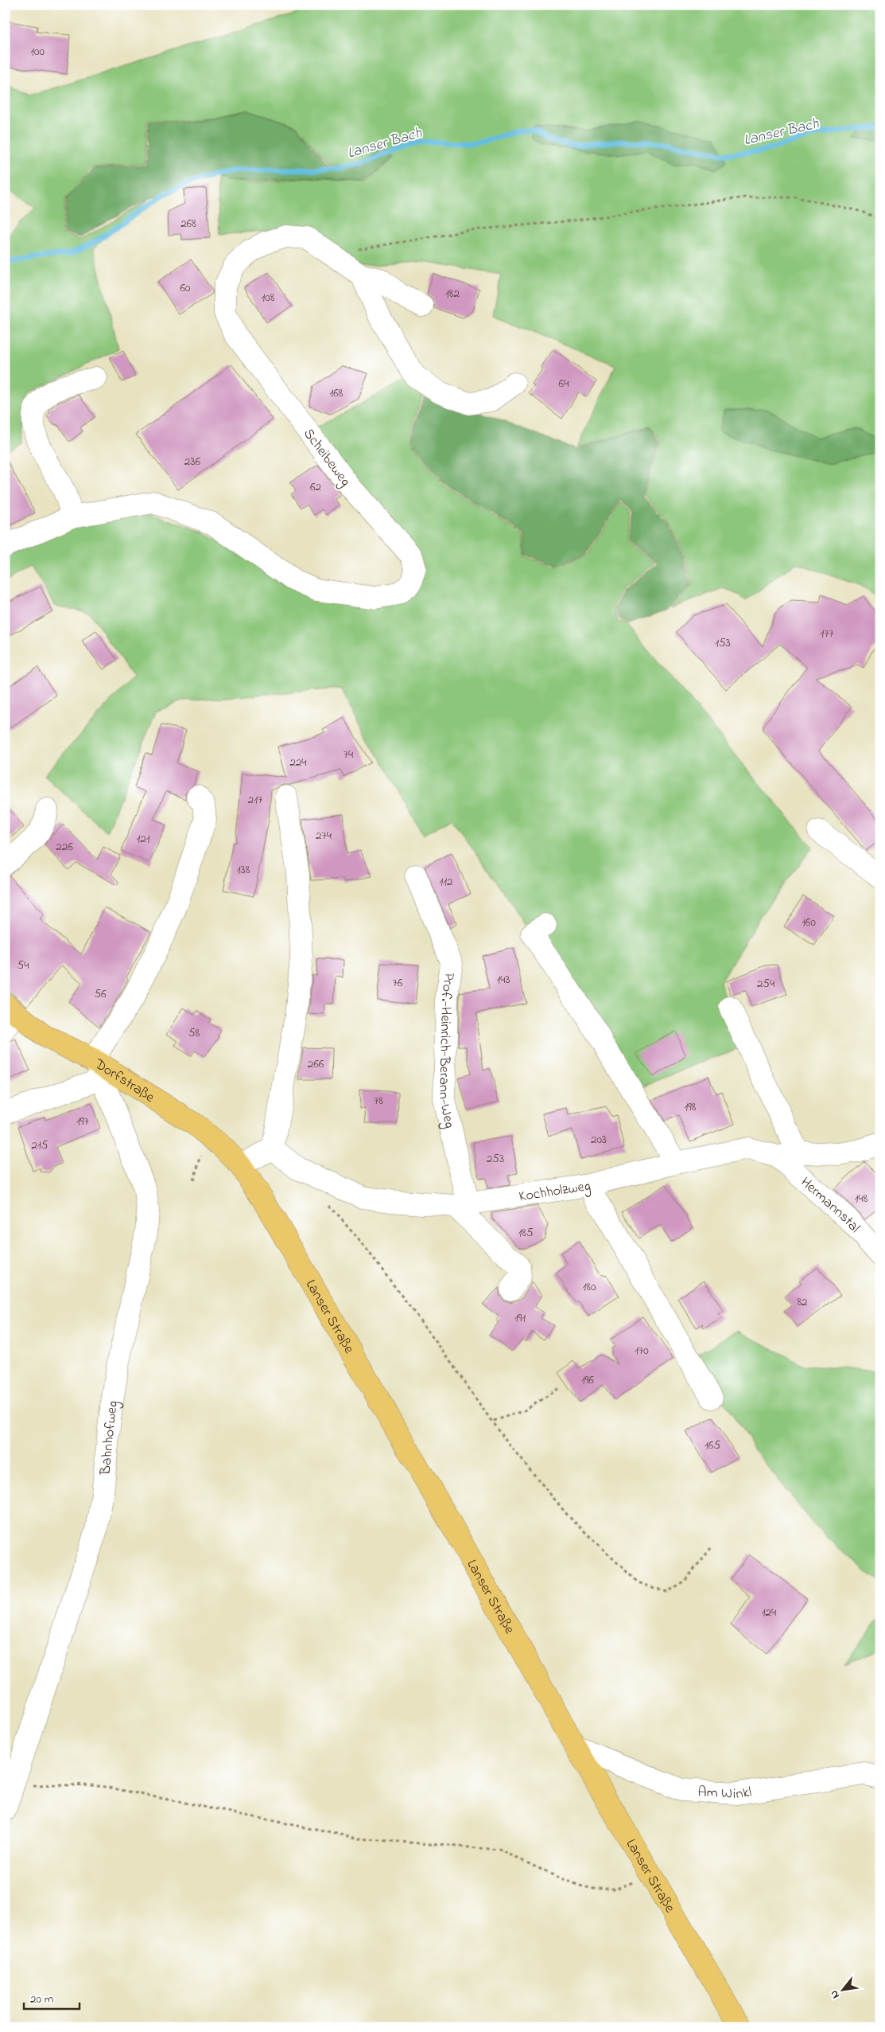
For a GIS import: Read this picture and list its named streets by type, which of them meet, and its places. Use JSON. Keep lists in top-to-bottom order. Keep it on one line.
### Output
{"streets":{"main road":["Dorfstraße","Lanser Straße"],"street":["Scheibeweg","Prof.-Heinrich-Berann-Weg","Kochholzweg","Hermannstal","Bahnhofweg","Am Winkl"]},"crossings":[["Prof.-Heinrich-Berann-Weg","Kochholzweg"],["Dorfstraße","Lanser Straße"],["Dorfstraße","Bahnhofweg"],["Kochholzweg","Hermannstal"],["Lanser Straße","Am Winkl"]],"water":["Lanser Bach"],"house_numbers":["100","268","60","182","108","64","168","236","62","177","153","74","224","217","274","121","226","138","112","160","54","143","76","254","56","58","266","78","198","197","203","215","253","148","185","180","82","191","170","196","165","124"],"scale_bar":"20 m","north":"bottom left"}
